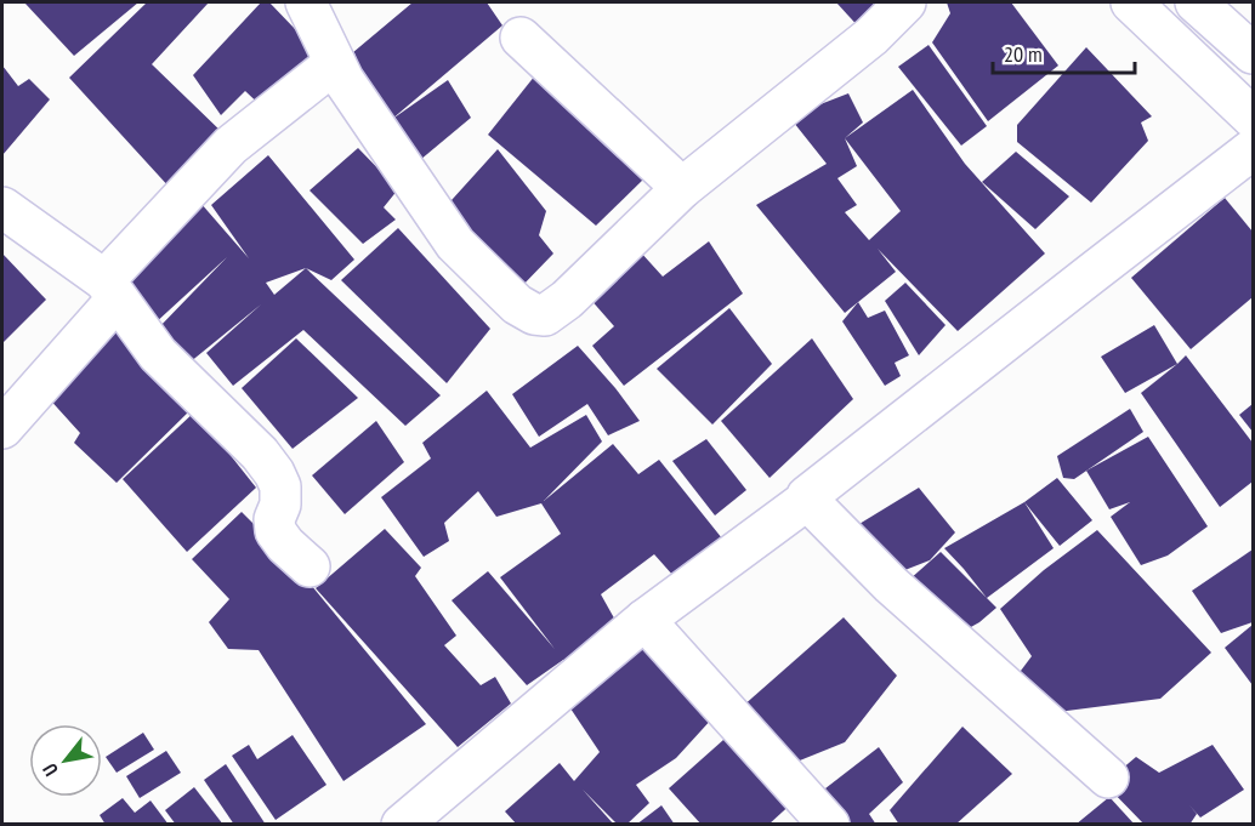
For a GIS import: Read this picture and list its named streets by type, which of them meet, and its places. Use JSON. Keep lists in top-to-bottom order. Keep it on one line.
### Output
{"scale_bar":"20 m","north":"bottom left"}
